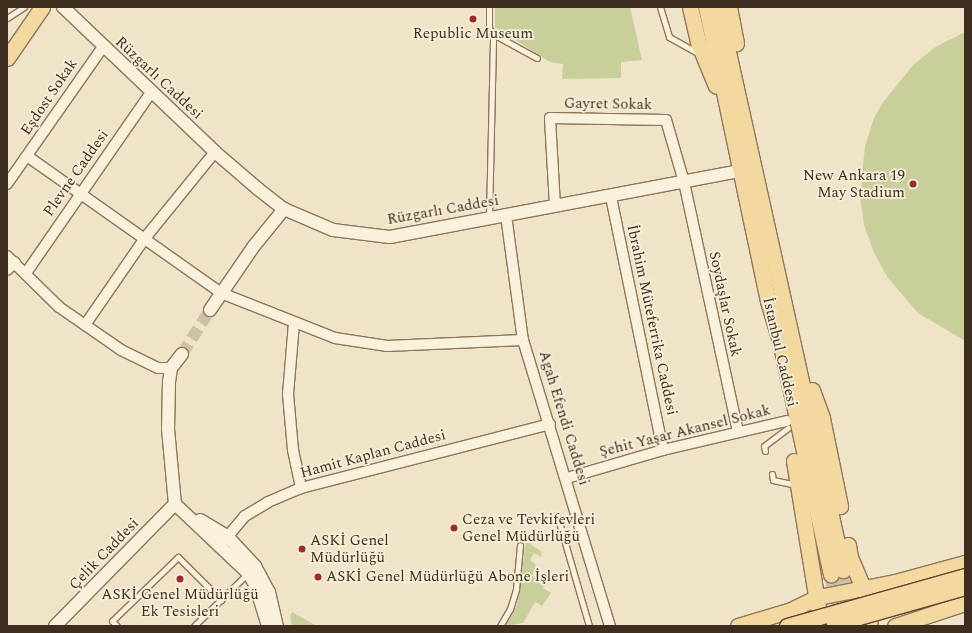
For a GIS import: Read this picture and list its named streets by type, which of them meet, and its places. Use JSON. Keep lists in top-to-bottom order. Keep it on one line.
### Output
{"streets":{"main road":["İstanbul Caddesi"],"street":["Rüzgarlı Caddesi","Eşdost Sokak","Gayret Sokak","Plevne Caddesi","Soydaşlar Sokak","İbrahim Müteferrika Caddesi","Agah Efendi Caddesi","Şehit Yaşar Akansel Sokak","Hamit Kaplan Caddesi","Çelik Caddesi"]},"crossings":[["Rüzgarlı Caddesi","Eşdost Sokak"],["Rüzgarlı Caddesi","Gayret Sokak"],["Rüzgarlı Caddesi","Plevne Caddesi"],["Rüzgarlı Caddesi","Soydaşlar Sokak"],["Rüzgarlı Caddesi","İbrahim Müteferrika Caddesi"],["Rüzgarlı Caddesi","İstanbul Caddesi"],["Rüzgarlı Caddesi","Agah Efendi Caddesi"],["Gayret Sokak","Soydaşlar Sokak"],["Soydaşlar Sokak","Şehit Yaşar Akansel Sokak"],["İbrahim Müteferrika Caddesi","Şehit Yaşar Akansel Sokak"],["Agah Efendi Caddesi","Şehit Yaşar Akansel Sokak"],["Agah Efendi Caddesi","Hamit Kaplan Caddesi"]],"places":["Republic Museum","New Ankara 19 May Stadium","Ceza ve Tevkifevleri Genel Müdürlüğü","ASKİ Genel Müdürlüğü","ASKİ Genel Müdürlüğü Abone İşleri","ASKİ Genel Müdürlüğü Ek Tesisleri"]}
